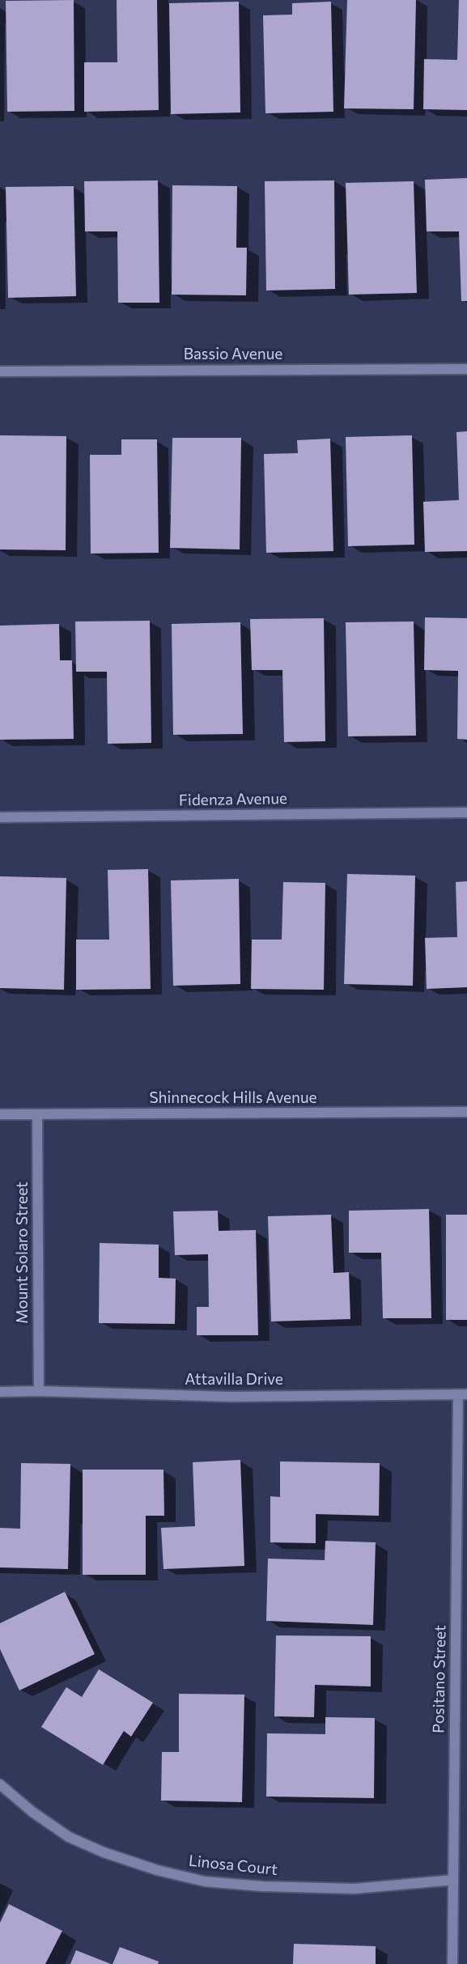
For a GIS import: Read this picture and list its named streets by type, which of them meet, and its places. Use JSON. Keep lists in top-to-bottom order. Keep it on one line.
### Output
{"streets":{"street":["Bassio Avenue","Fidenza Avenue","Shinnecock Hills Avenue","Mount Solaro Street","Attavilla Drive","Positano Street","Linosa Court"]},"crossings":[["Shinnecock Hills Avenue","Mount Solaro Street"],["Mount Solaro Street","Attavilla Drive"],["Attavilla Drive","Positano Street"],["Positano Street","Linosa Court"]]}
